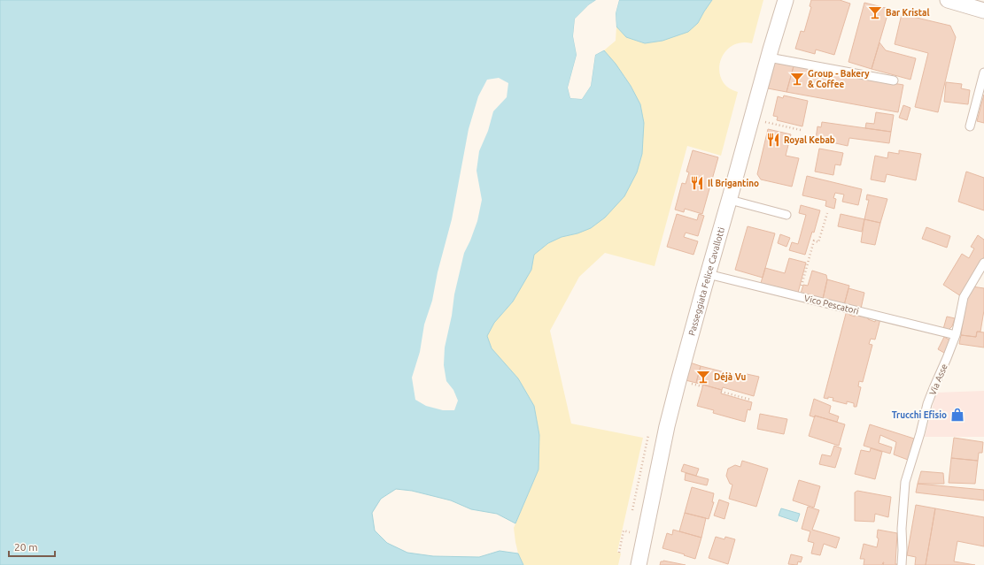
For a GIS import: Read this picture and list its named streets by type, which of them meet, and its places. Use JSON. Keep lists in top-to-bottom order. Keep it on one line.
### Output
{"streets":{"street":["Passeggiata Felice Cavallotti"],"lane":["Vico Pescatori","Via Asse"]},"crossings":[["Passeggiata Felice Cavallotti","Vico Pescatori"],["Vico Pescatori","Via Asse"]],"places":{"bar":["Bar Kristal","Group - Bakery & Coffee","Déjà Vu"],"restaurant":["Royal Kebab","Il Brigantino"],"shop":["Trucchi Efisio"]},"scale_bar":"20 m"}
